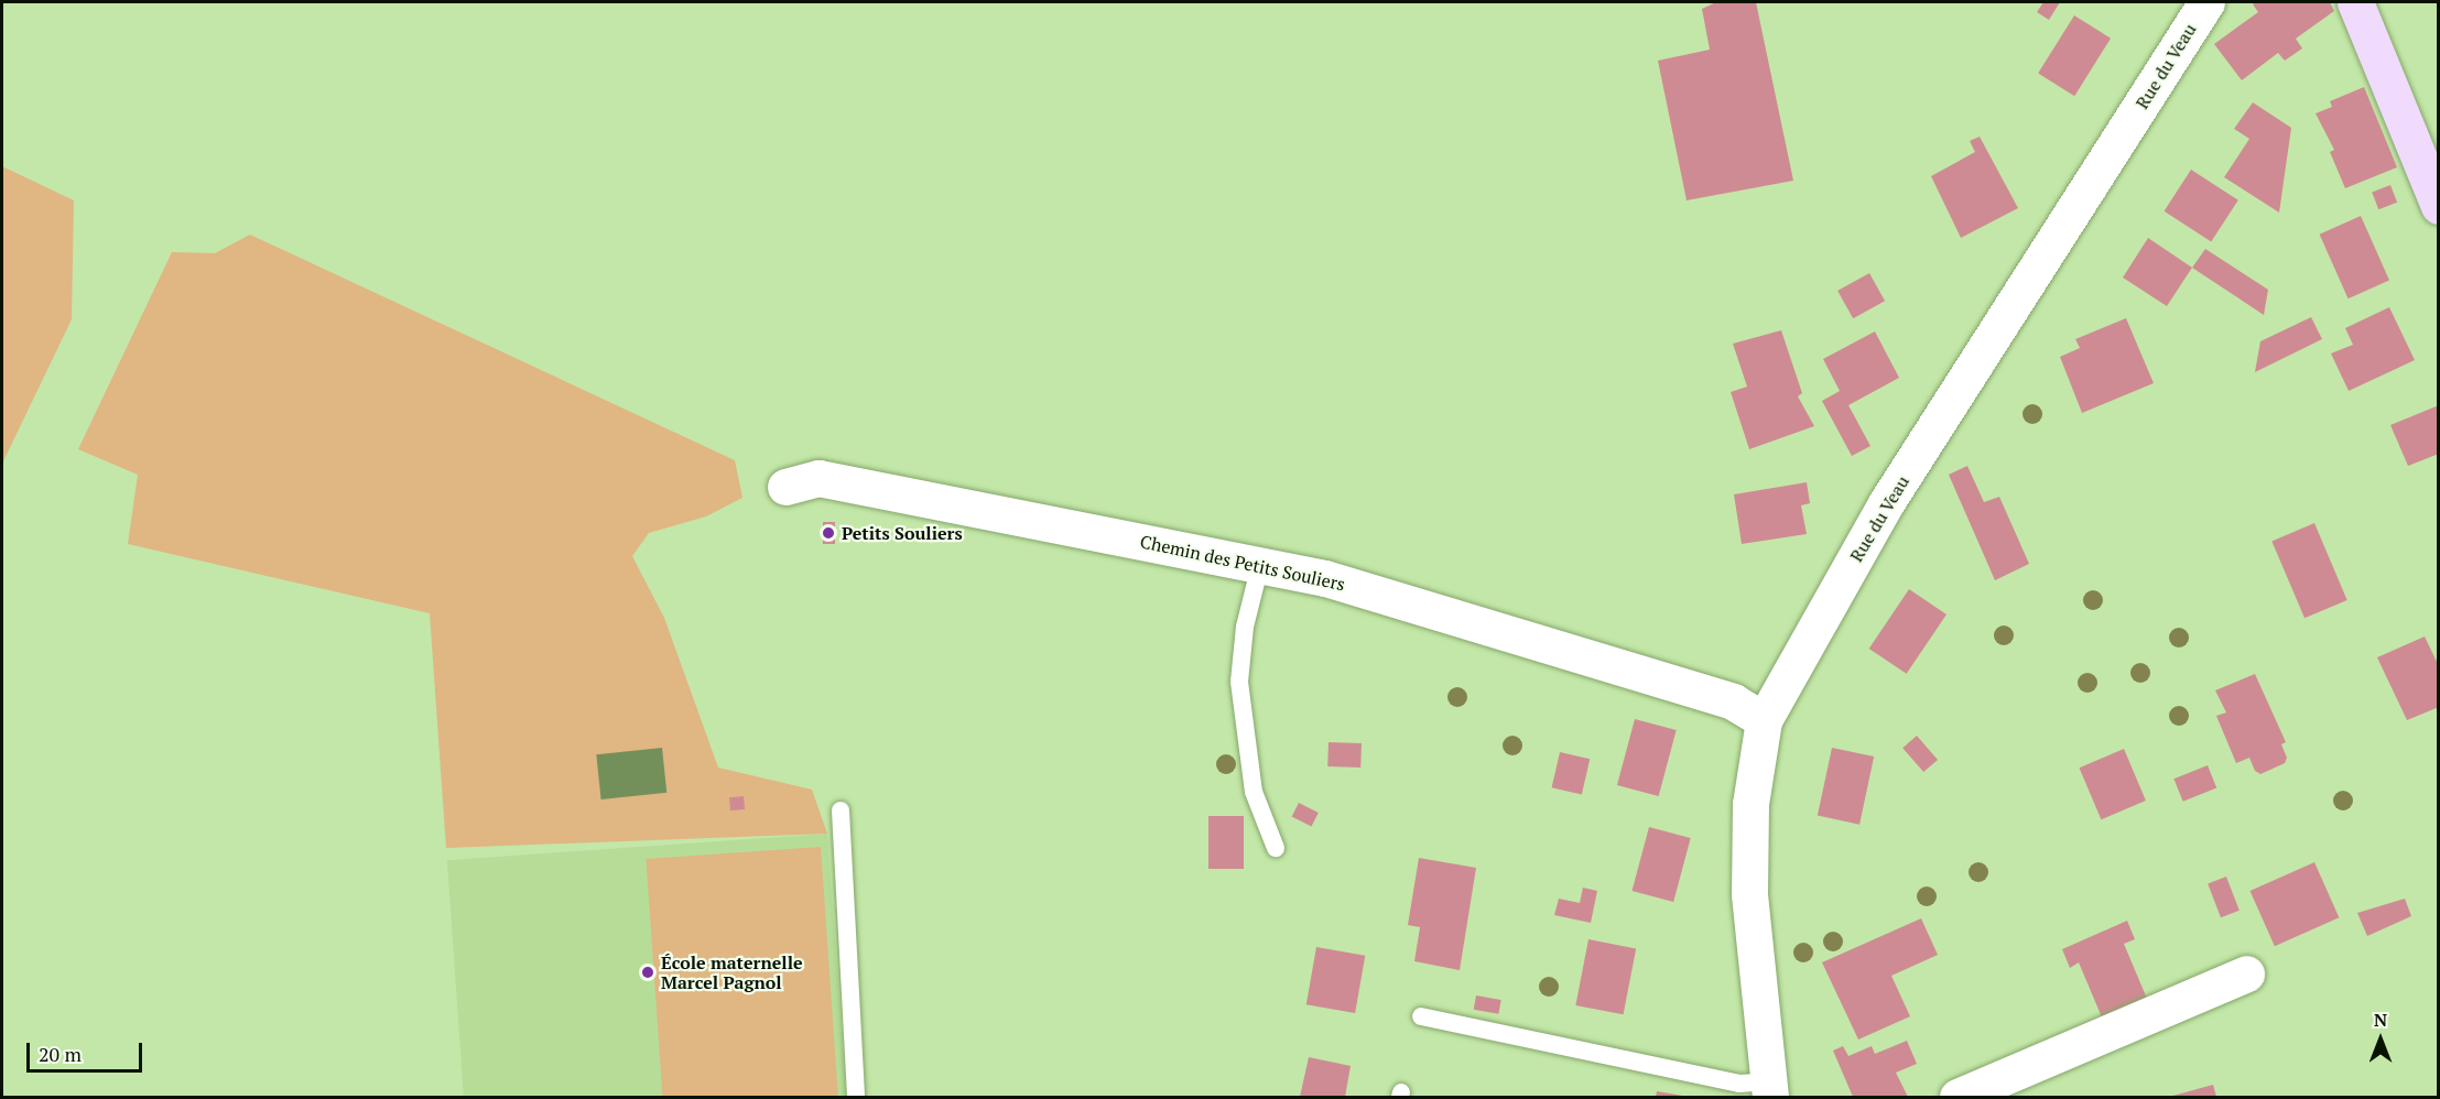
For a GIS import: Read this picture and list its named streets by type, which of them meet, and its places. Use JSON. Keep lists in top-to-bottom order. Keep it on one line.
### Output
{"streets":{"street":["Rue du Veau","Chemin des Petits Souliers"]},"crossings":[["Rue du Veau","Chemin des Petits Souliers"]],"places":["Petits Souliers","École maternelle Marcel Pagnol"],"scale_bar":"20 m","north":"top"}
